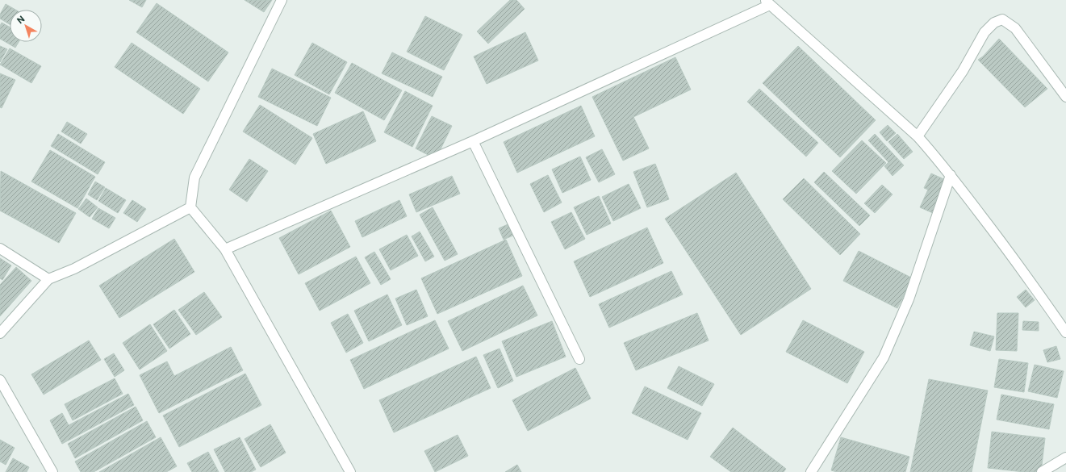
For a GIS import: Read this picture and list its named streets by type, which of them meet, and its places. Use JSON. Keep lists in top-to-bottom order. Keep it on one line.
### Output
{"north":"top left"}
